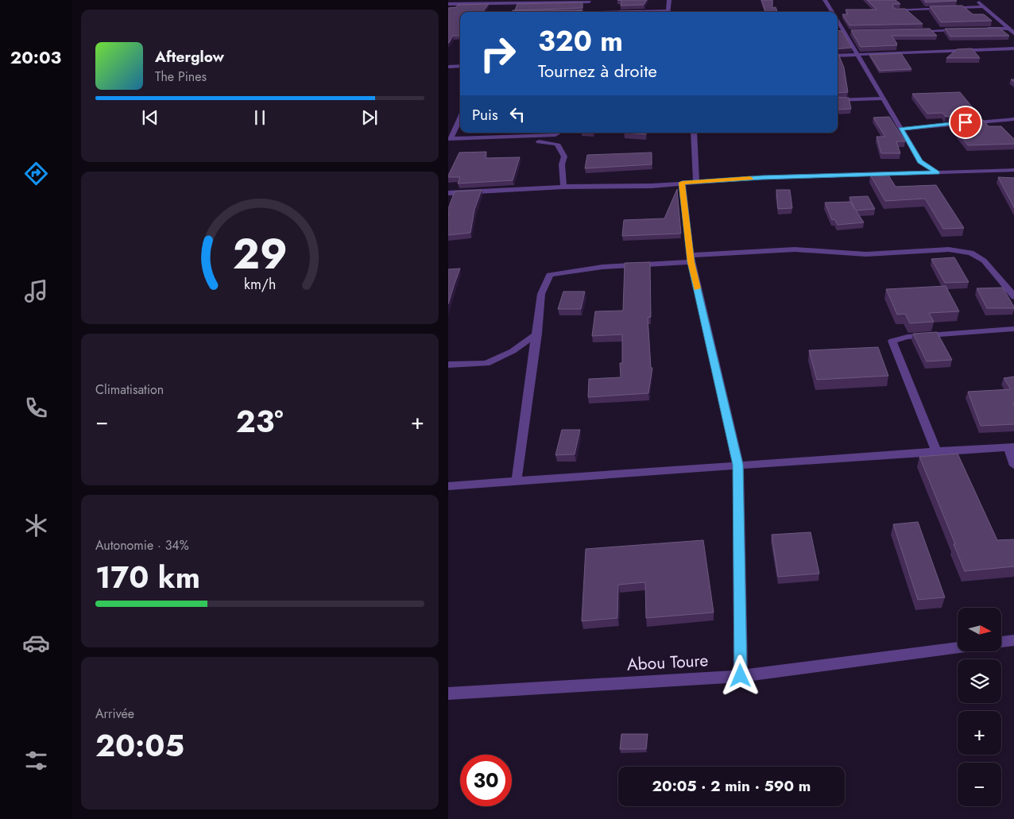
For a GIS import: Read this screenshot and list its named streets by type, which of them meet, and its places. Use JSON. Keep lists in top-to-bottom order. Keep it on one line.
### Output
{"streets":{"street":["Abou Toure"]},"north":"right","page":{"tabs":"20:03","turn":["320 m","Tournez à droite"],"song":["Afterglow","The Pines"],"then":"Puis","tile":["Climatisation",["Autonomie · 34%","170 km"],["Arrivée","20:05"]],"heat":["−","23°","+"],"map_buttons":["+","−"],"limit":"30","trip":"20:05 · 2 min · 590 m","gauge":["29","km/h"]}}
